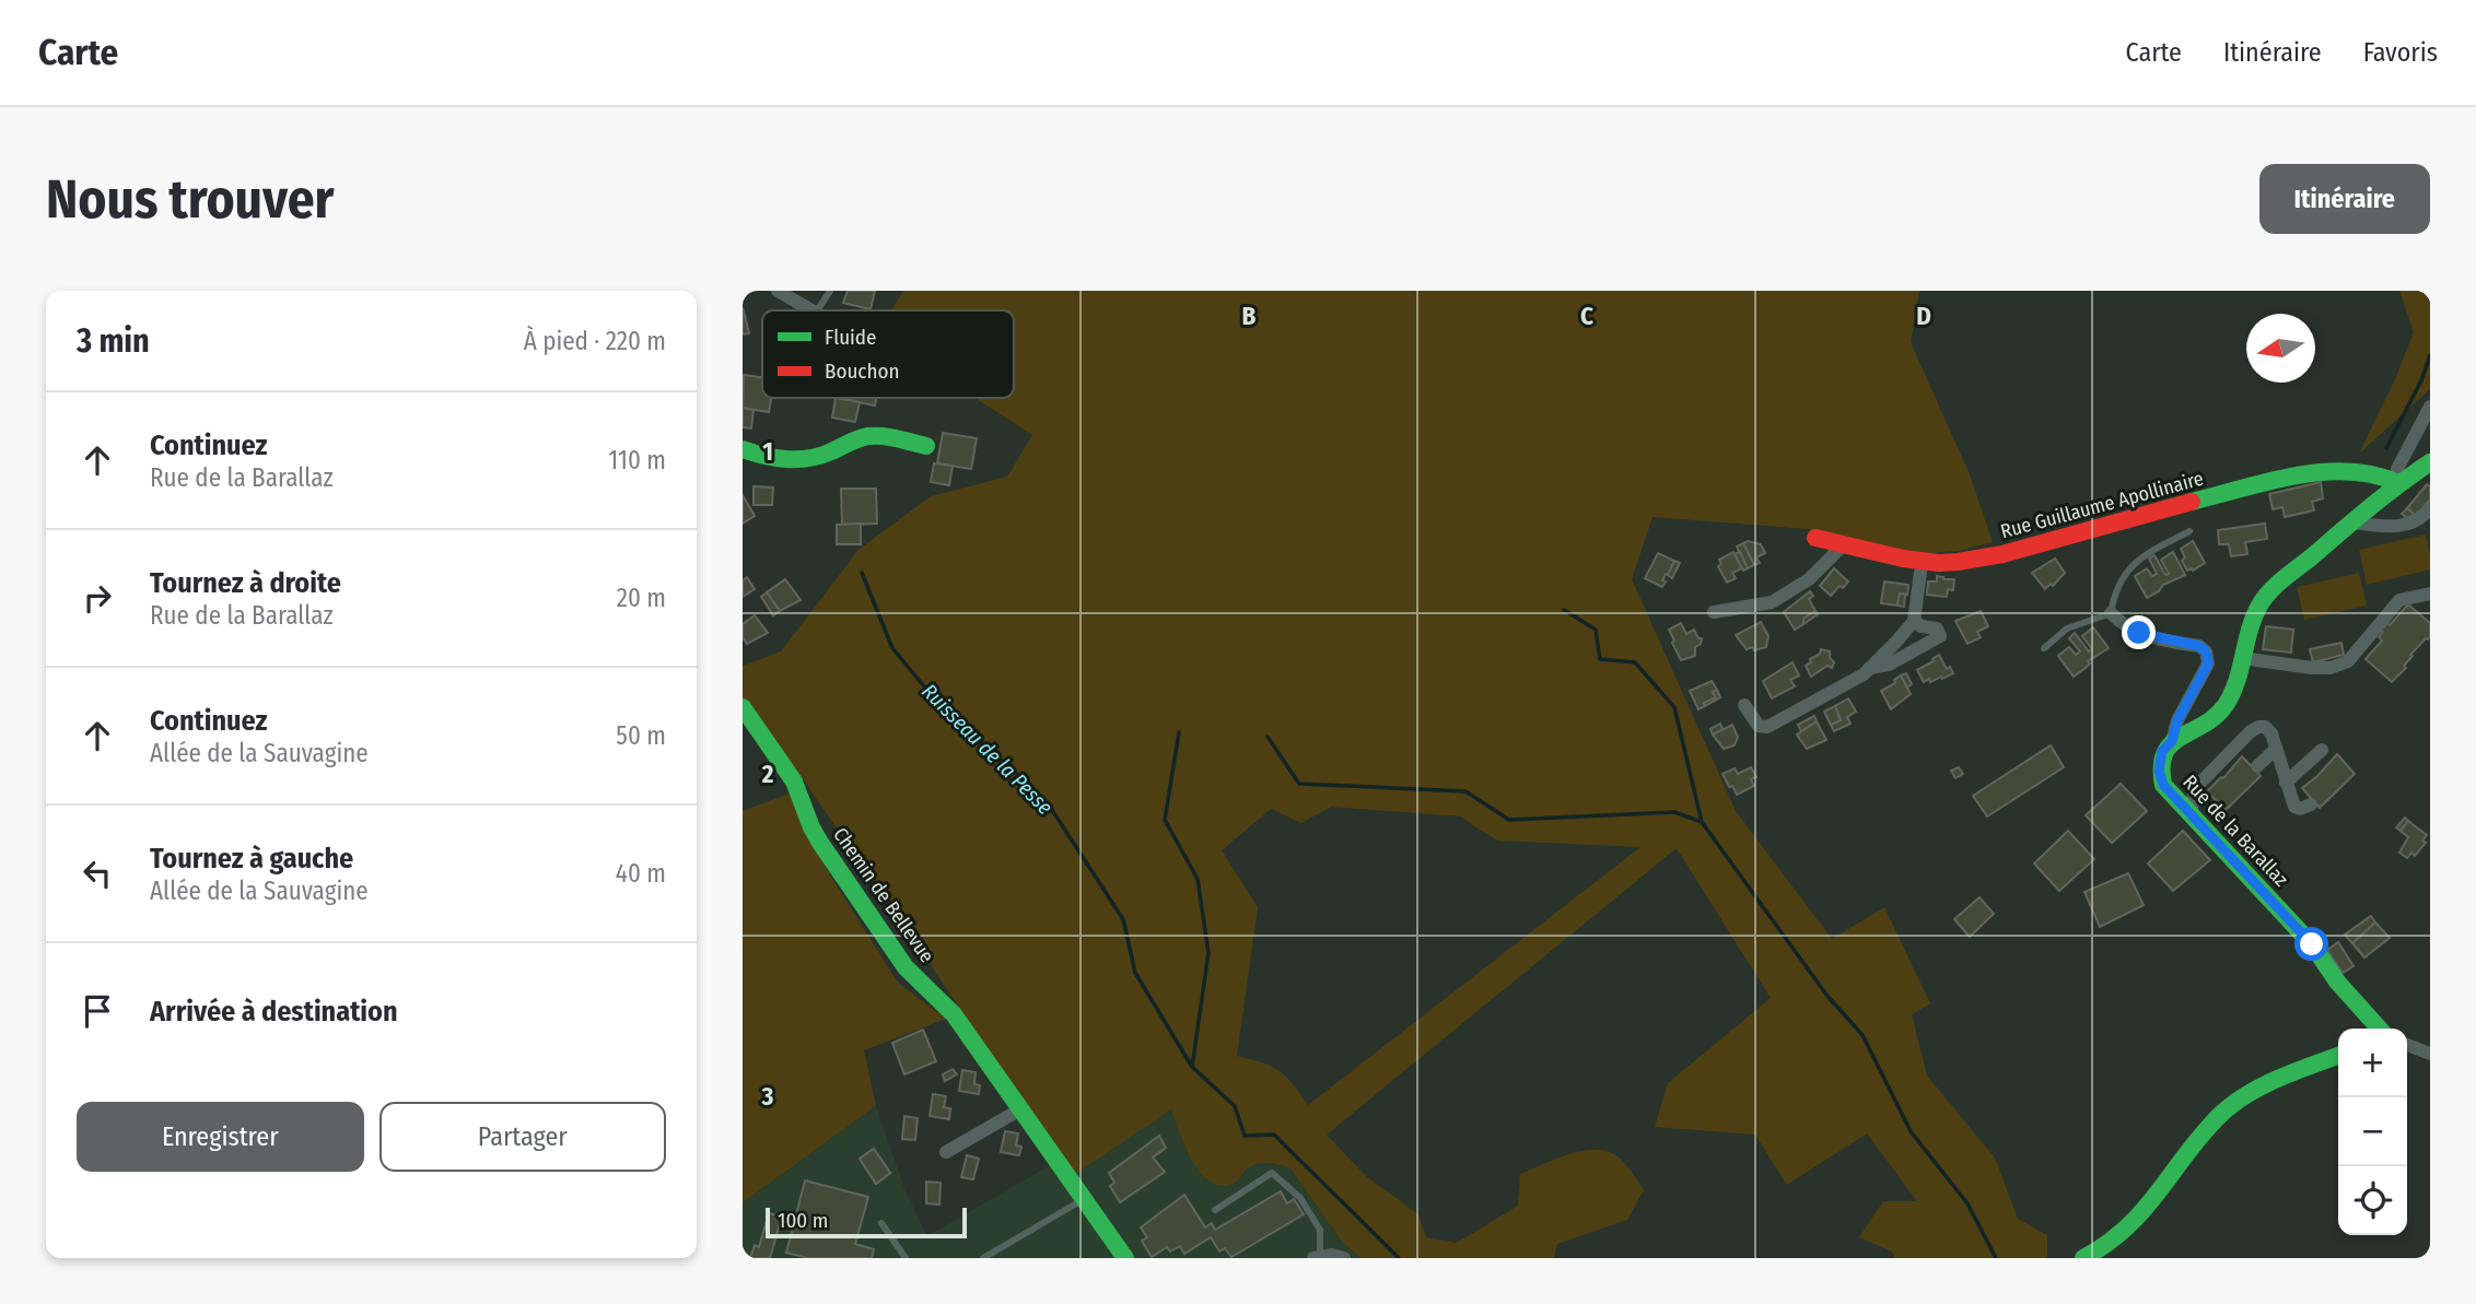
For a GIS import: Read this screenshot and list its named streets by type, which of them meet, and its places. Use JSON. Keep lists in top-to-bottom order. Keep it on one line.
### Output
{"streets":{"street":["Rue Guillaume Apollinaire","Rue de la Barallaz","Chemin de Bellevue"]},"water":["Ruisseau de la Pesse"],"legend":["Fluide","Bouchon"],"scale_bar":"100 m","north":"left","page":{"header":"Carte","nav":["Carte","Itinéraire","Favoris"],"buttons":["Itinéraire",["Enregistrer","Partager"]],"title":"Nous trouver","heading":["3 min","À pied · 220 m"],"list":[["Continuez","Rue de la Barallaz","110 m"],["Tournez à droite","Rue de la Barallaz","20 m"],["Continuez","Allée de la Sauvagine","50 m"],["Tournez à gauche","Allée de la Sauvagine","40 m"],"Arrivée à destination"],"map_buttons":["+","−"],"scale":"100 m"},"grid":{"columns":["B","C","D"],"rows":["1","2","3"]}}
